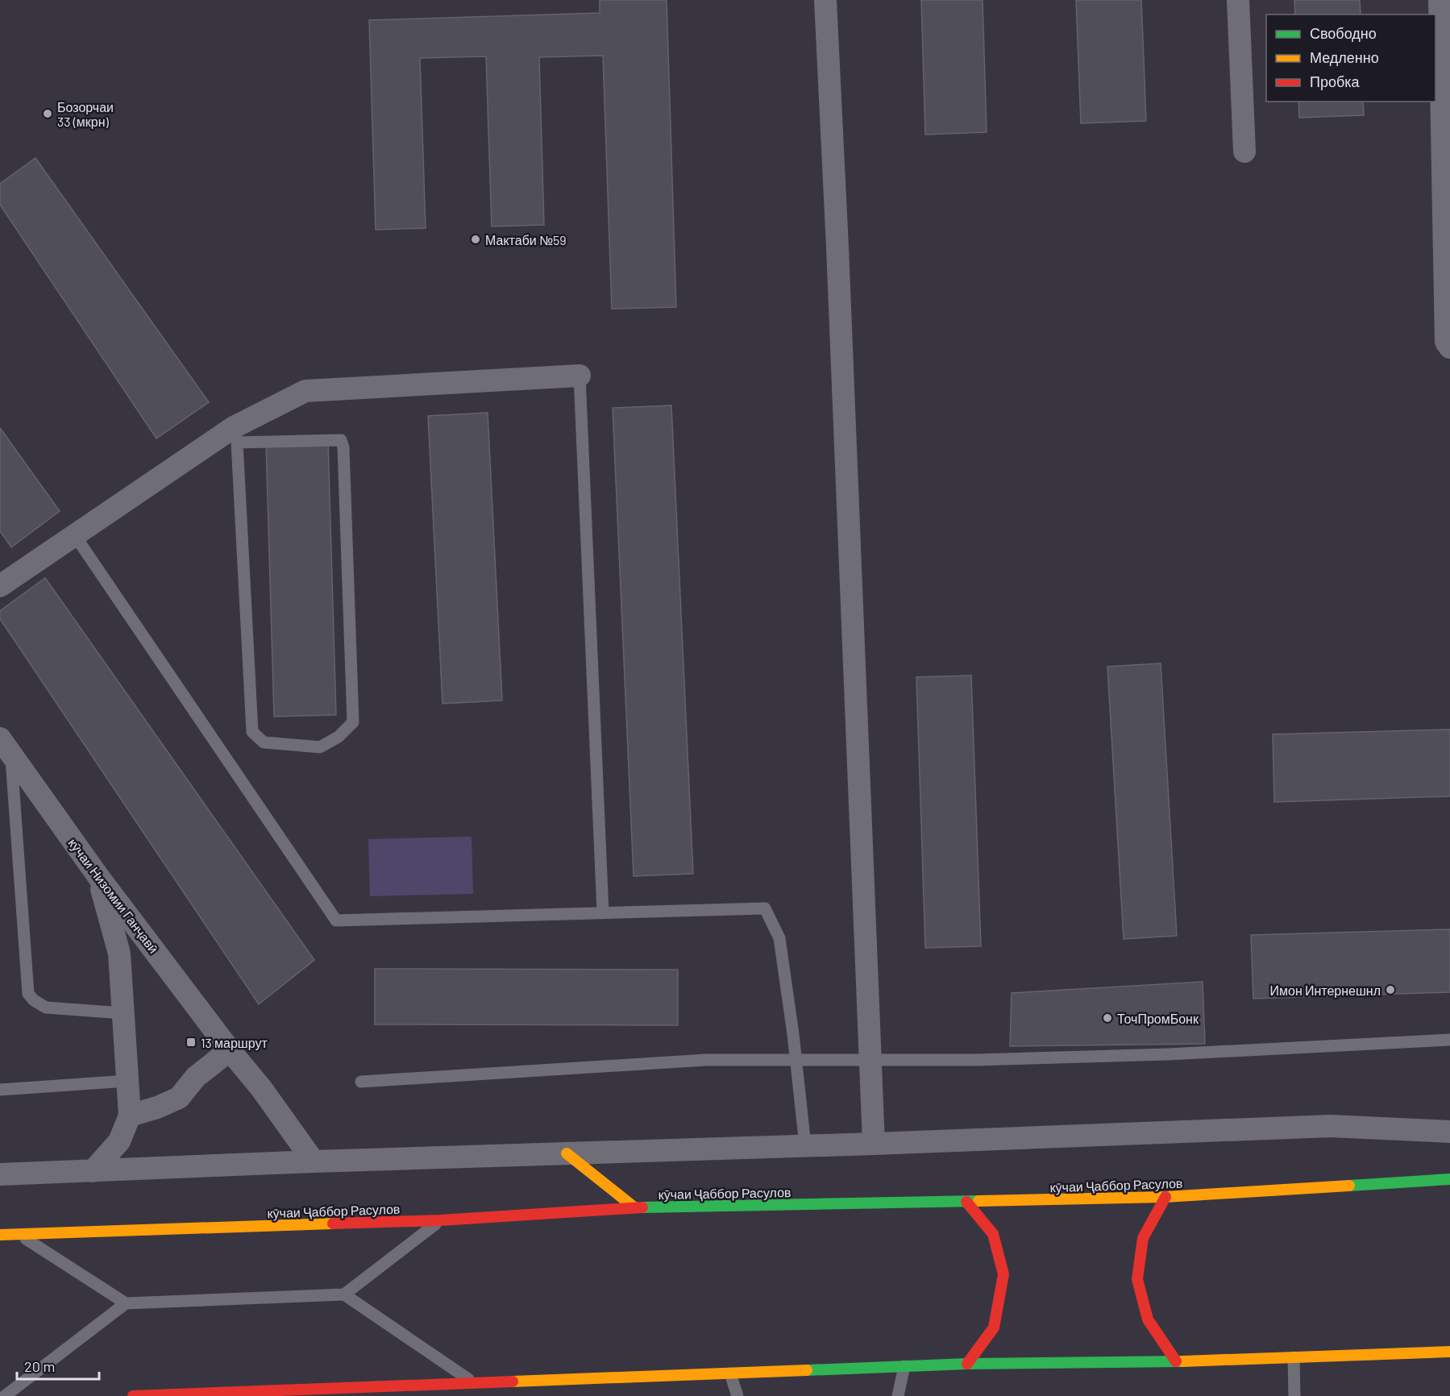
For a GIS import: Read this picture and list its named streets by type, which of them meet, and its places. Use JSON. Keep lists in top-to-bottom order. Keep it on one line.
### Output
{"streets":{"main road":["кӯчаи Ҷаббор Расулов"],"street":["кӯчаи Низомии Ганҷавӣ"]},"places":{"other":["Бозорчаи 33 (мкрн)","Мактаби №59","Имон Интернешнл","ТочПромБонк"],"transit":["13 маршрут"]},"legend":["Свободно","Медленно","Пробка"],"scale_bar":"20 m"}
